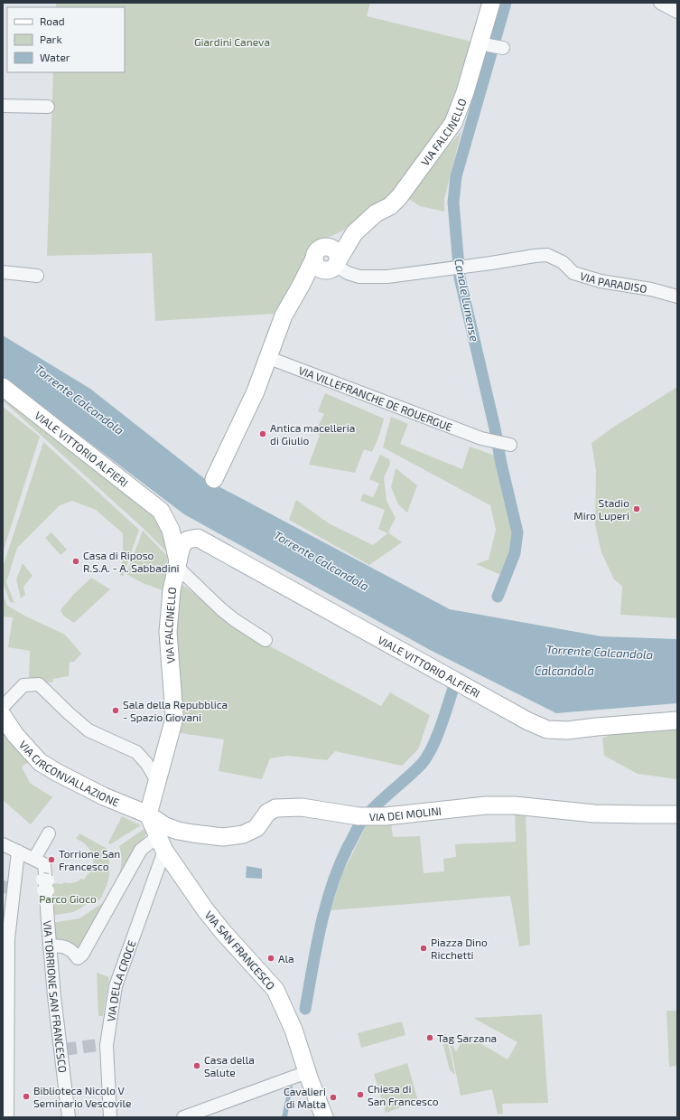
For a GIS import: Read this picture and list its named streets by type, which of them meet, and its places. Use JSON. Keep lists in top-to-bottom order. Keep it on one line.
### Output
{"streets":{"street":["VIA FALCINELLO","VIA PARADISO","VIA VILLEFRANCHE DE ROUERGUE","VIALE VITTORIO ALFIERI","VIA CIRCONVALLAZIONE","VIA DEI MOLINI","VIA SAN FRANCESCO","VIA DELLA CROCE","VIA TORRIONE SAN FRANCESCO"]},"crossings":[["VIA FALCINELLO","VIA PARADISO"],["VIA FALCINELLO","VIA VILLEFRANCHE DE ROUERGUE"],["VIA FALCINELLO","VIALE VITTORIO ALFIERI"],["VIA FALCINELLO","VIA CIRCONVALLAZIONE"],["VIA FALCINELLO","VIA DEI MOLINI"],["VIA CIRCONVALLAZIONE","VIA DEI MOLINI"],["VIA SAN FRANCESCO","VIA DELLA CROCE"]],"water":["Canale Lunense","Torrente Calcandola","Calcandola"],"parks":["Giardini Caneva","Parco Gioco"],"places":["Antica macelleria di Giulio","Stadio Miro Luperi","Casa di Riposo R.S.A. - A. Sabbadini","Sala della Repubblica - Spazio Giovani","Torrione San Francesco","Piazza Dino Ricchetti","Ala","Tag Sarzana","Casa della Salute","Chiesa di San Francesco","Biblioteca Nicolo V Seminario Vescovile","Cavalieri di Malta"],"legend":["Road","Park","Water"]}
